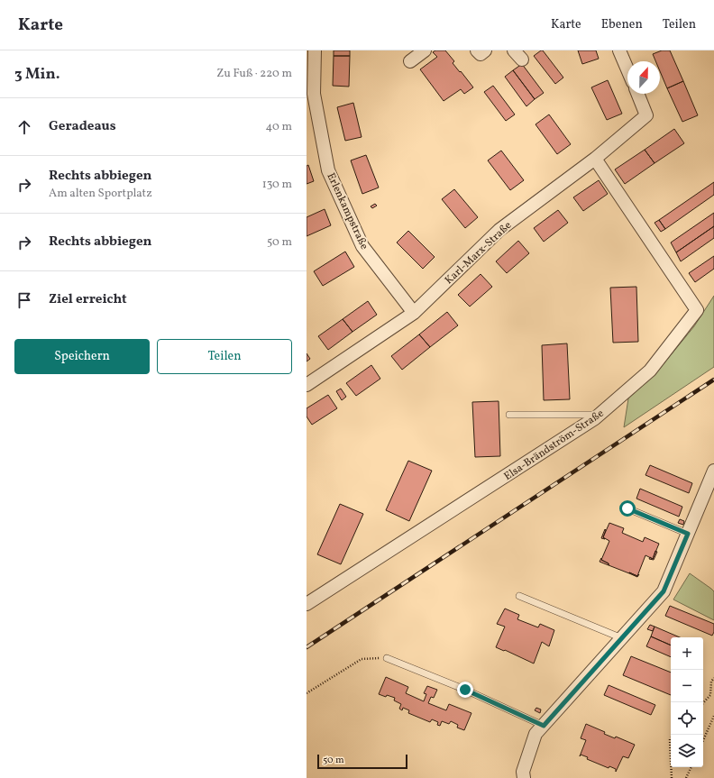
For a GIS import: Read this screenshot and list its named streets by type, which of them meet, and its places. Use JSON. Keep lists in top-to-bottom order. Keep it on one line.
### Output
{"streets":{"street":["Erlenkampstraße","Karl-Marx-Straße","Elsa-Brändström-Straße"]},"crossings":[["Erlenkampstraße","Karl-Marx-Straße"],["Karl-Marx-Straße","Elsa-Brändström-Straße"]],"scale_bar":"50 m","north":"top","page":{"header":"Karte","nav":["Karte","Ebenen","Teilen"],"heading":["3 Min.","Zu Fuß · 220 m"],"list":[["Geradeaus","40 m"],["Rechts abbiegen","Am alten Sportplatz","130 m"],["Rechts abbiegen","50 m"],"Ziel erreicht"],"buttons":["Speichern","Teilen"],"map_buttons":["+","−"],"scale":"50 m"}}
